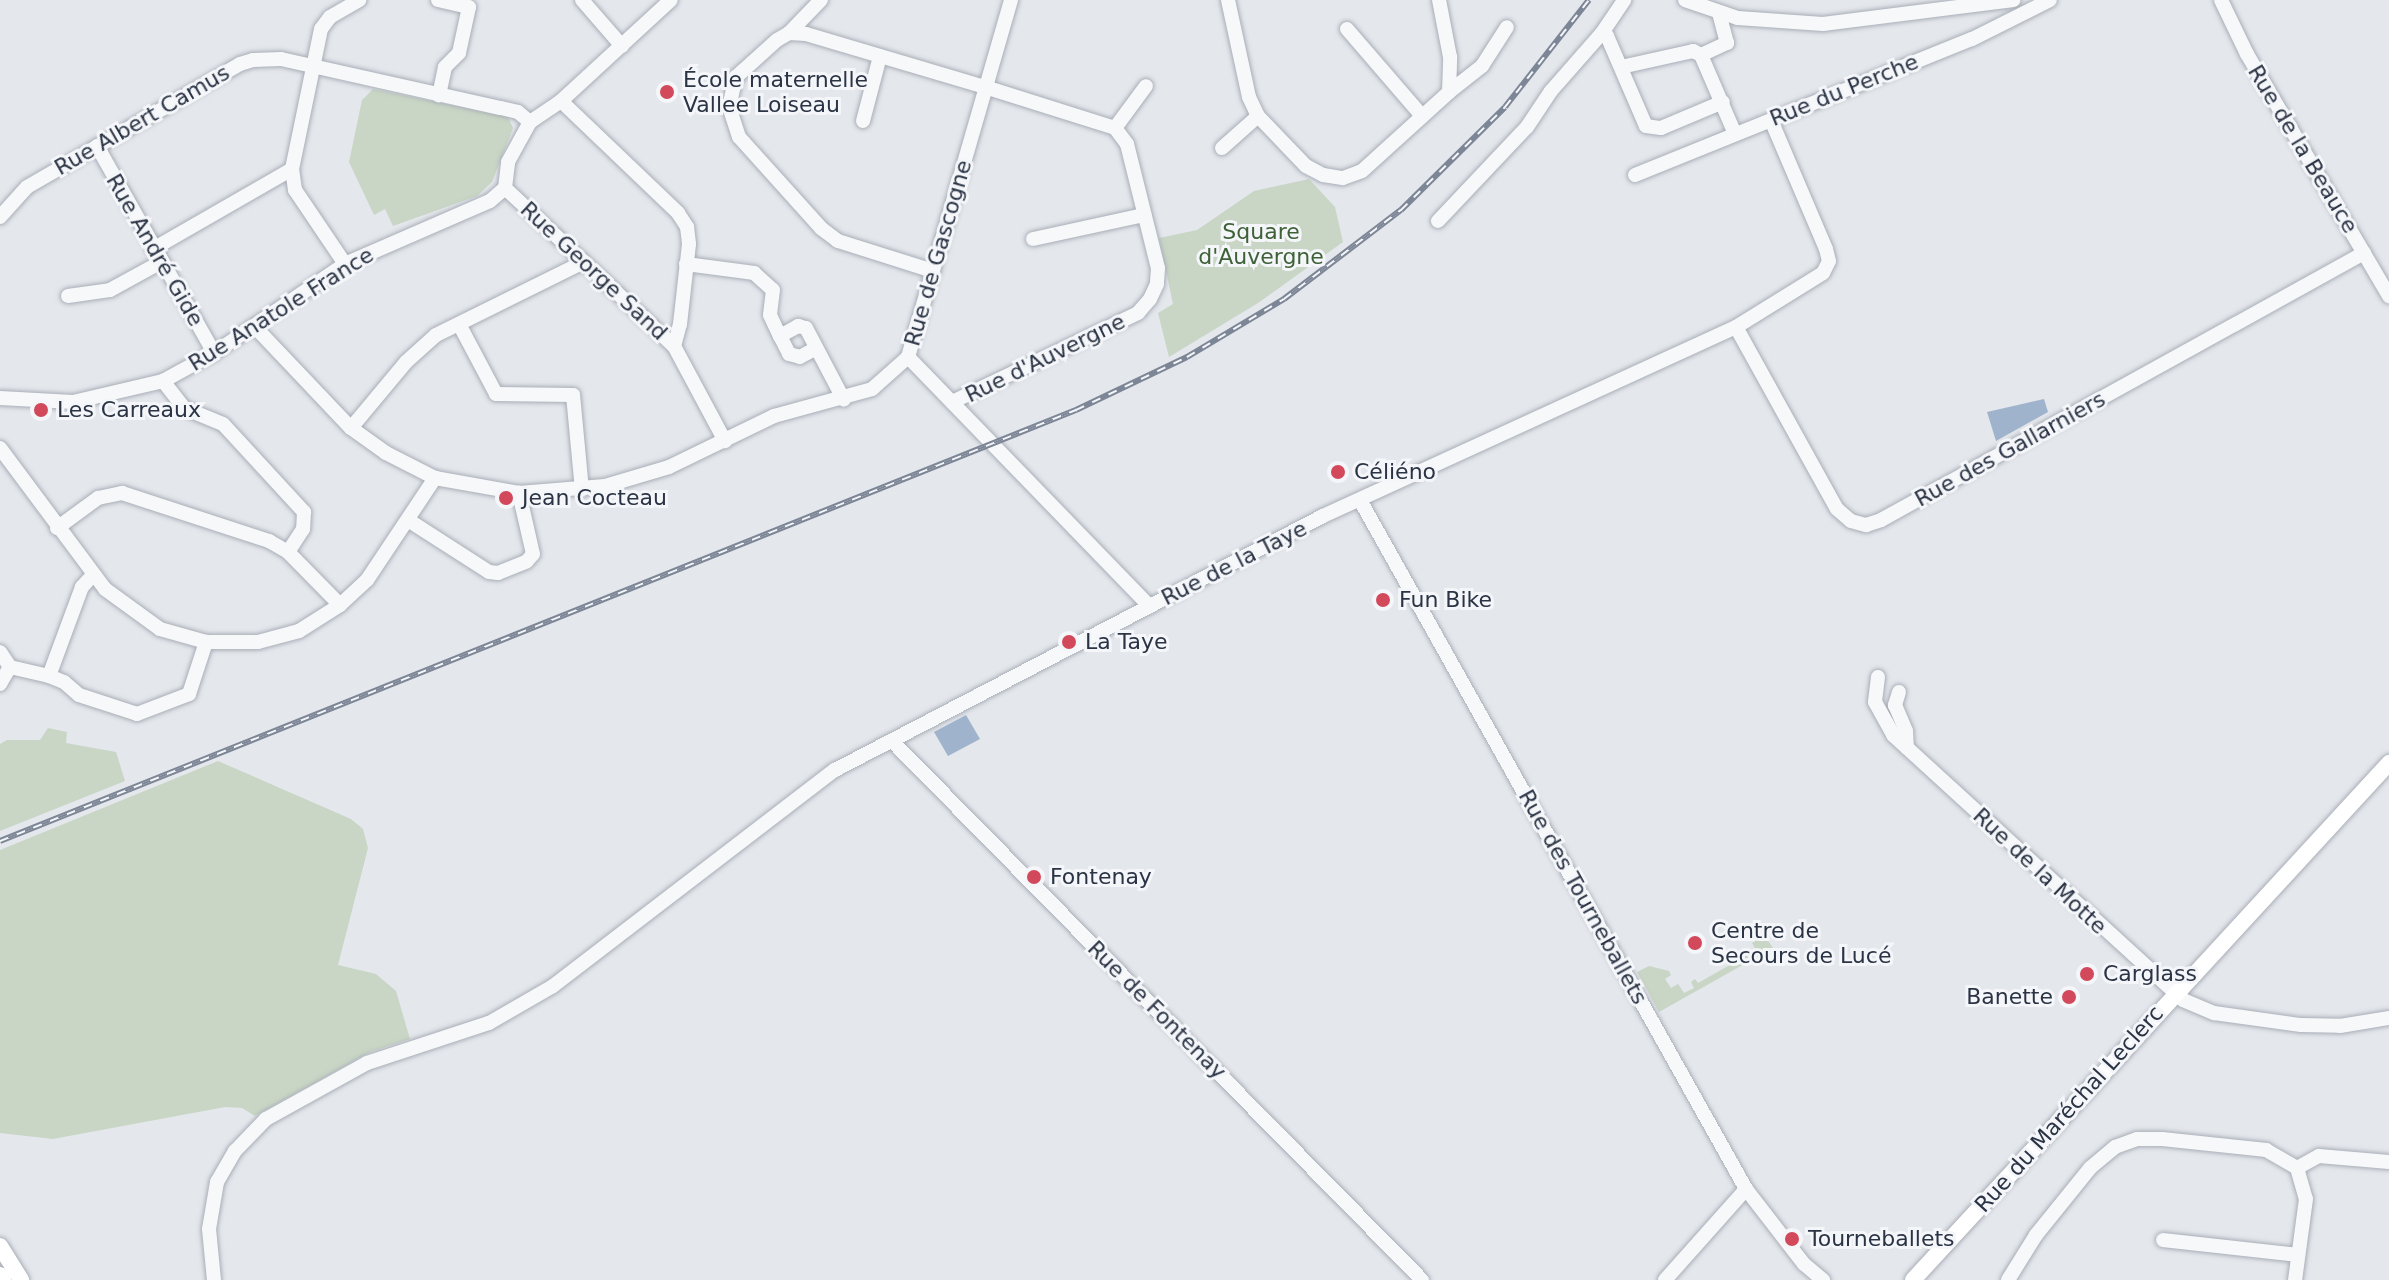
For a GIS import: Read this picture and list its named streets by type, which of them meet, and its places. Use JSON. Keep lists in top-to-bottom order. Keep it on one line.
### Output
{"streets":{"main road":["Rue du Maréchal Leclerc"],"street":["Rue du Perche","Rue Albert Camus","Rue de la Beauce","Rue André Gide","Rue de Gascogne","Rue George Sand","Rue Anatole France","Rue d'Auvergne","Rue des Gallarniers","Rue de la Taye","Rue de la Motte","Rue des Tourneballets","Rue de Fontenay"]},"crossings":[["Rue du Perche","Rue de la Taye"],["Rue Albert Camus","Rue André Gide"],["Rue de la Beauce","Rue des Gallarniers"],["Rue André Gide","Rue Anatole France"],["Rue de Gascogne","Rue d'Auvergne"],["Rue de Gascogne","Rue de la Taye"],["Rue George Sand","Rue Anatole France"],["Rue des Gallarniers","Rue de la Taye"],["Rue de la Taye","Rue des Tourneballets"],["Rue de la Taye","Rue de Fontenay"],["Rue de la Motte","Rue du Maréchal Leclerc"]],"parks":["Square d'Auvergne"],"places":["École maternelle Vallee Loiseau","Les Carreaux","Céliéno","Jean Cocteau","Fun Bike","La Taye","Fontenay","Centre de Secours de Lucé","Carglass","Banette","Tourneballets"]}
